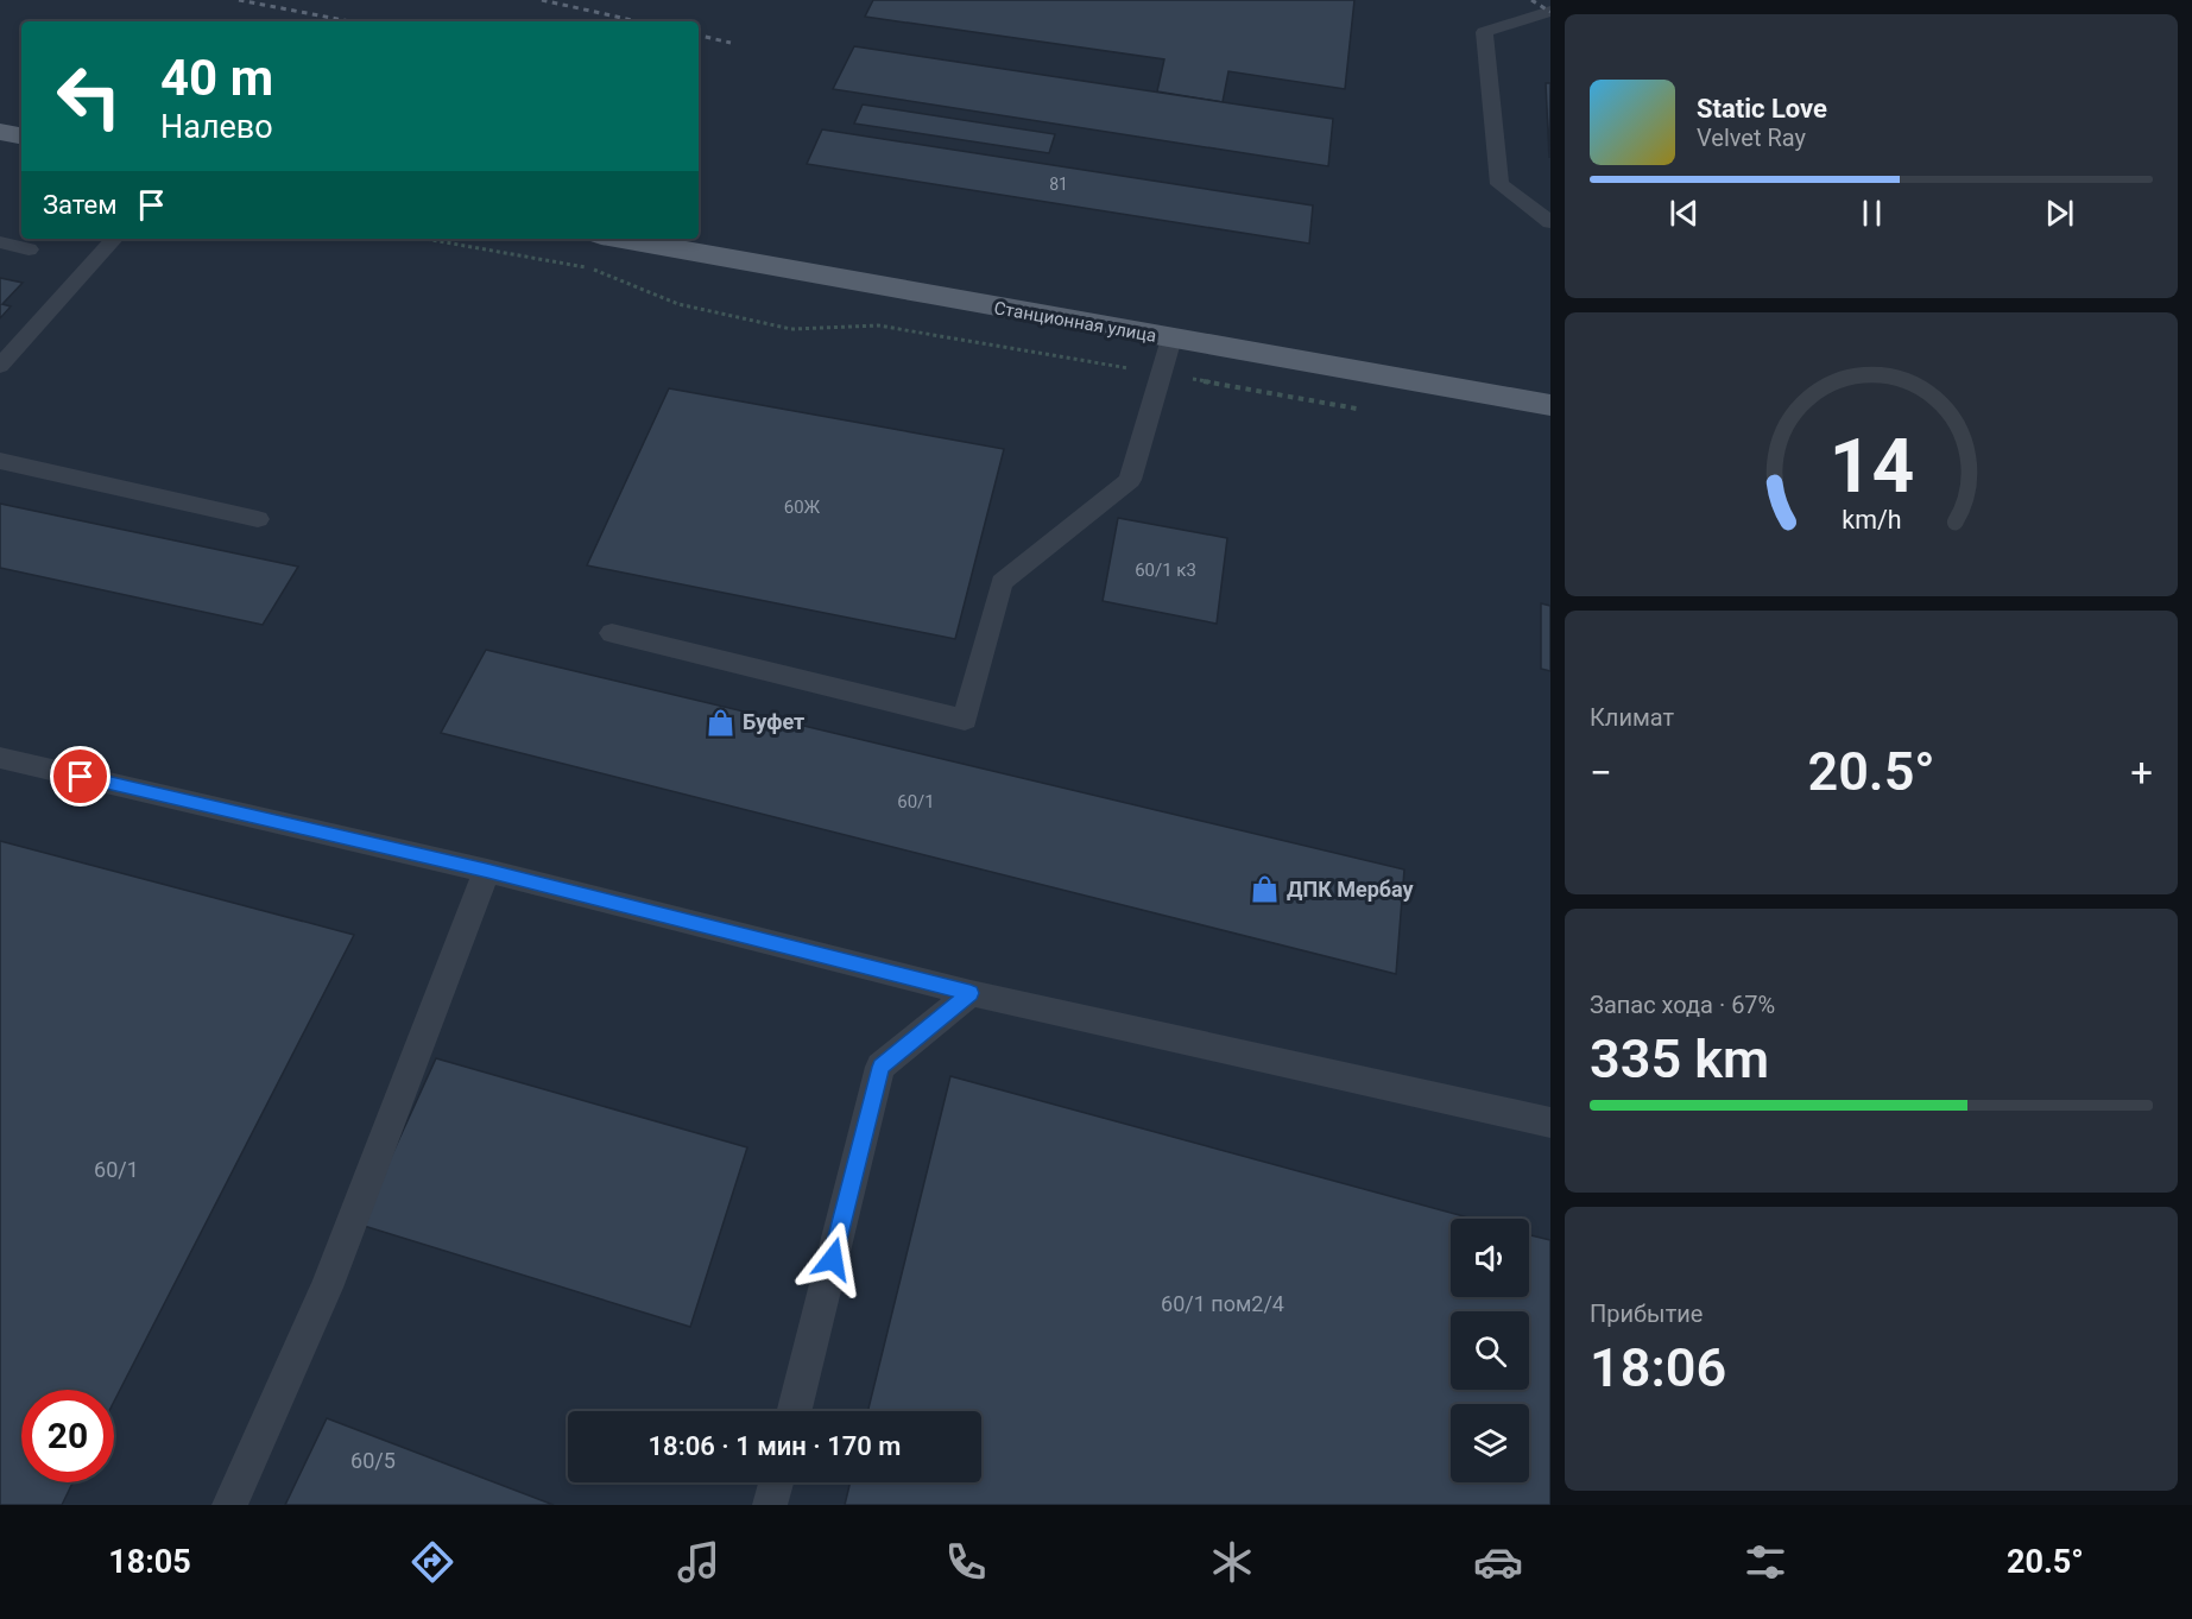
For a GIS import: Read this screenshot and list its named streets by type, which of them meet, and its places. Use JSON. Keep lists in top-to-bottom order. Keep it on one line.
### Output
{"streets":{"main road":["Станционная улица"]},"places":{"shop":["Буфет","ДПК Мербау"]},"house_numbers":["81","60Ж","60/1 к3","60/1","60/1","60/1 пом2/4","60/5"],"page":{"turn":["40 m","Налево"],"song":["Static Love","Velvet Ray"],"then":"Затем","tile":["Климат",["Запас хода · 67%","335 km"],["Прибытие","18:06"]],"heat":["−","20.5°","+"],"limit":"20","trip":"18:06 · 1 мин · 170 m","tabs":["18:05","20.5°"],"gauge":["14","km/h"]}}
